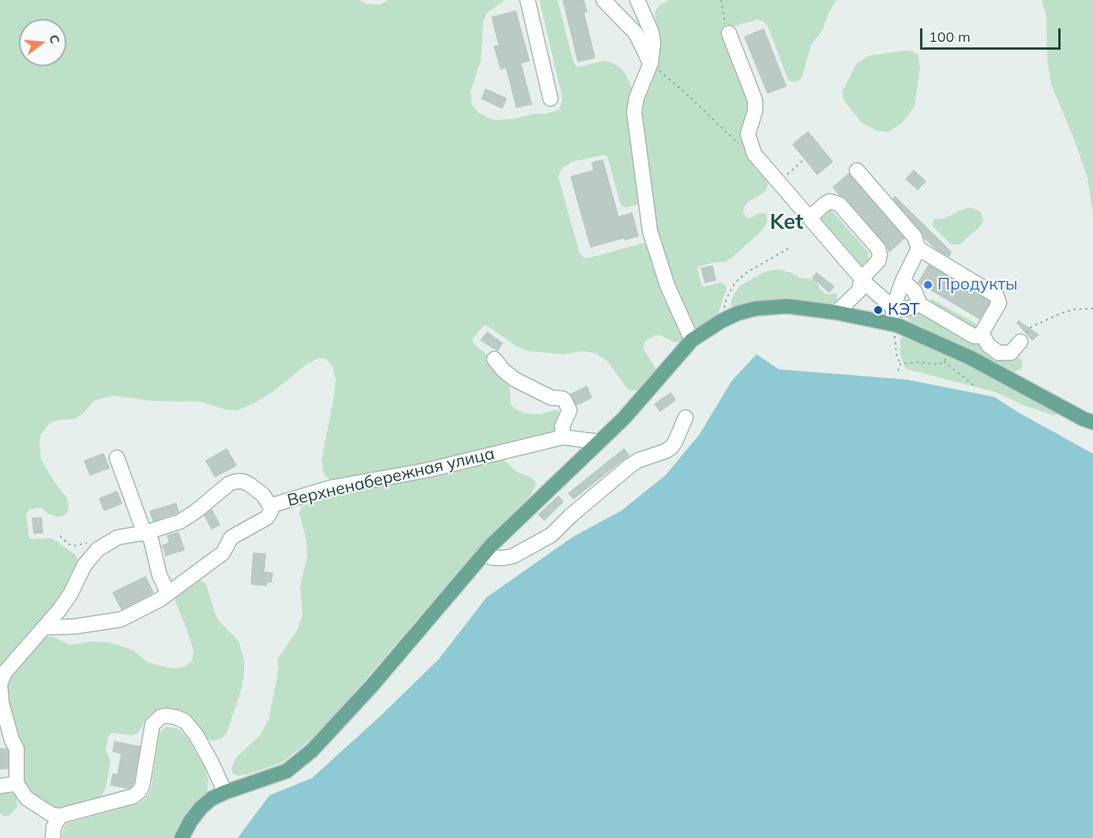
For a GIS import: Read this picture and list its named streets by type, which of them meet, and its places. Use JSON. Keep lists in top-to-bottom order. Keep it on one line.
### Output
{"streets":{"street":["Верхненабережная улица"]},"districts":["Ket"],"places":["Продукты","КЭТ"],"scale_bar":"100 m","north":"right"}
